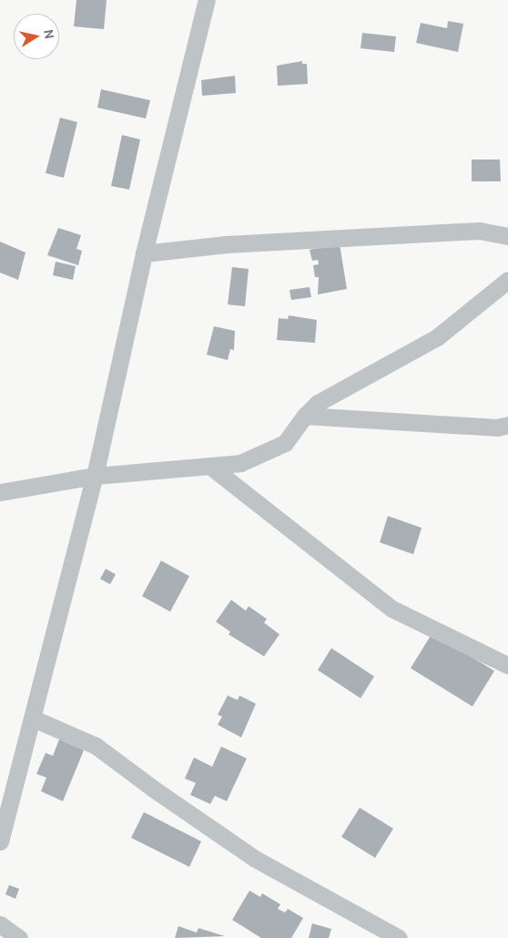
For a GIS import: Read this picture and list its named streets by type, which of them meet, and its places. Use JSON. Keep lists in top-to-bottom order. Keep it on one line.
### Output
{"north":"right"}
